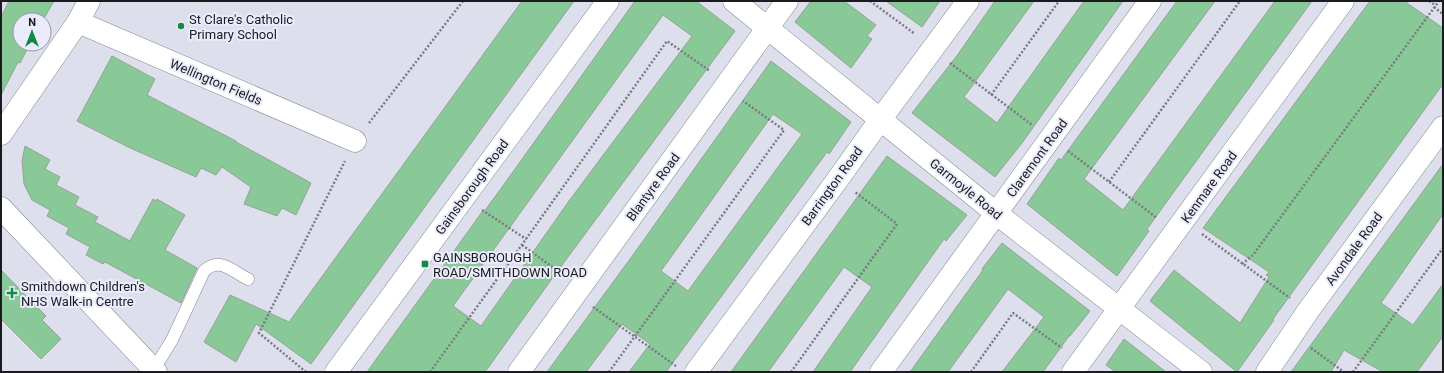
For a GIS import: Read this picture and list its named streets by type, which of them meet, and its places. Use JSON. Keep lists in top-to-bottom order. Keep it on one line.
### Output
{"streets":{"main road":["Wellington Fields","Claremont Road","Barrington Road","Gainsborough Road","Blantyre Road","Kenmare Road","Garmoyle Road","Avondale Road"]},"crossings":[["Claremont Road","Garmoyle Road"],["Barrington Road","Garmoyle Road"],["Blantyre Road","Garmoyle Road"],["Kenmare Road","Garmoyle Road"]],"places":{"other":["St Clare's Catholic Primary School"],"transit":["GAINSBOROUGH ROAD/SMITHDOWN ROAD"],"health":["Smithdown Children's NHS Walk-in Centre"]},"north":"top"}
